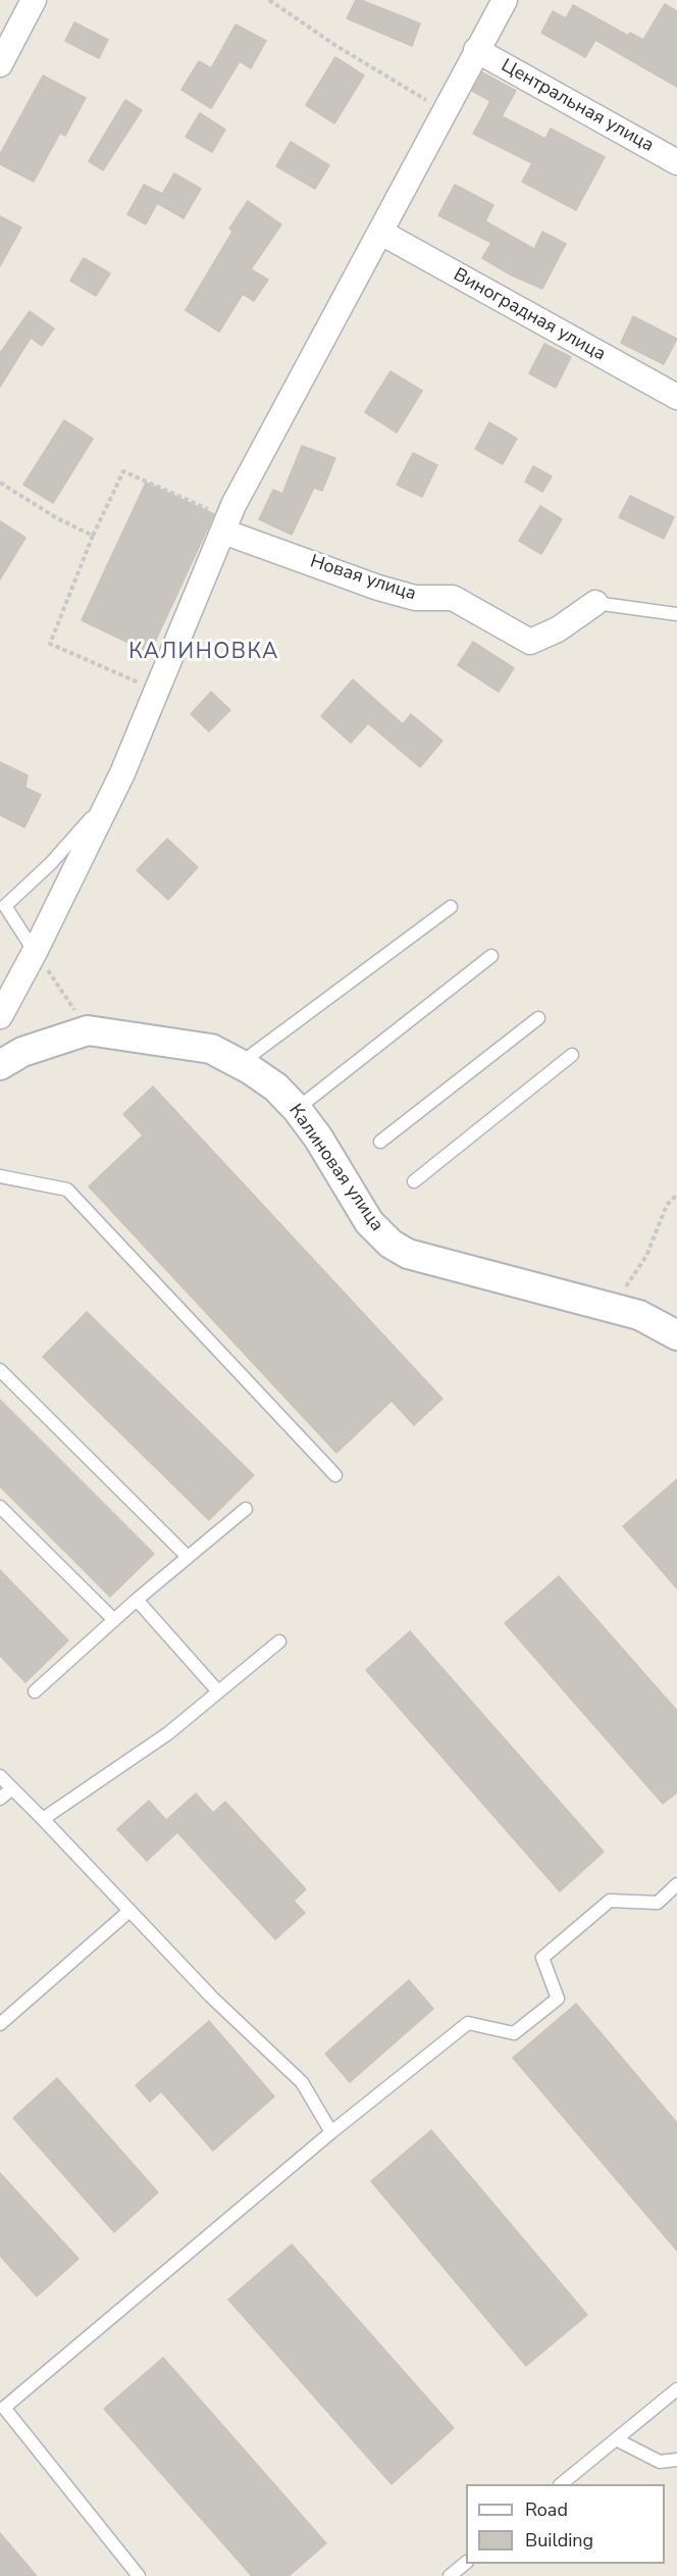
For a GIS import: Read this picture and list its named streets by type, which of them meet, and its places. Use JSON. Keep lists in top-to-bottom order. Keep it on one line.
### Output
{"streets":{"street":["Центральная улица","Виноградная улица","Новая улица","Калиновая улица"]},"districts":["КАЛИНОВКА"],"legend":["Road","Building"]}
